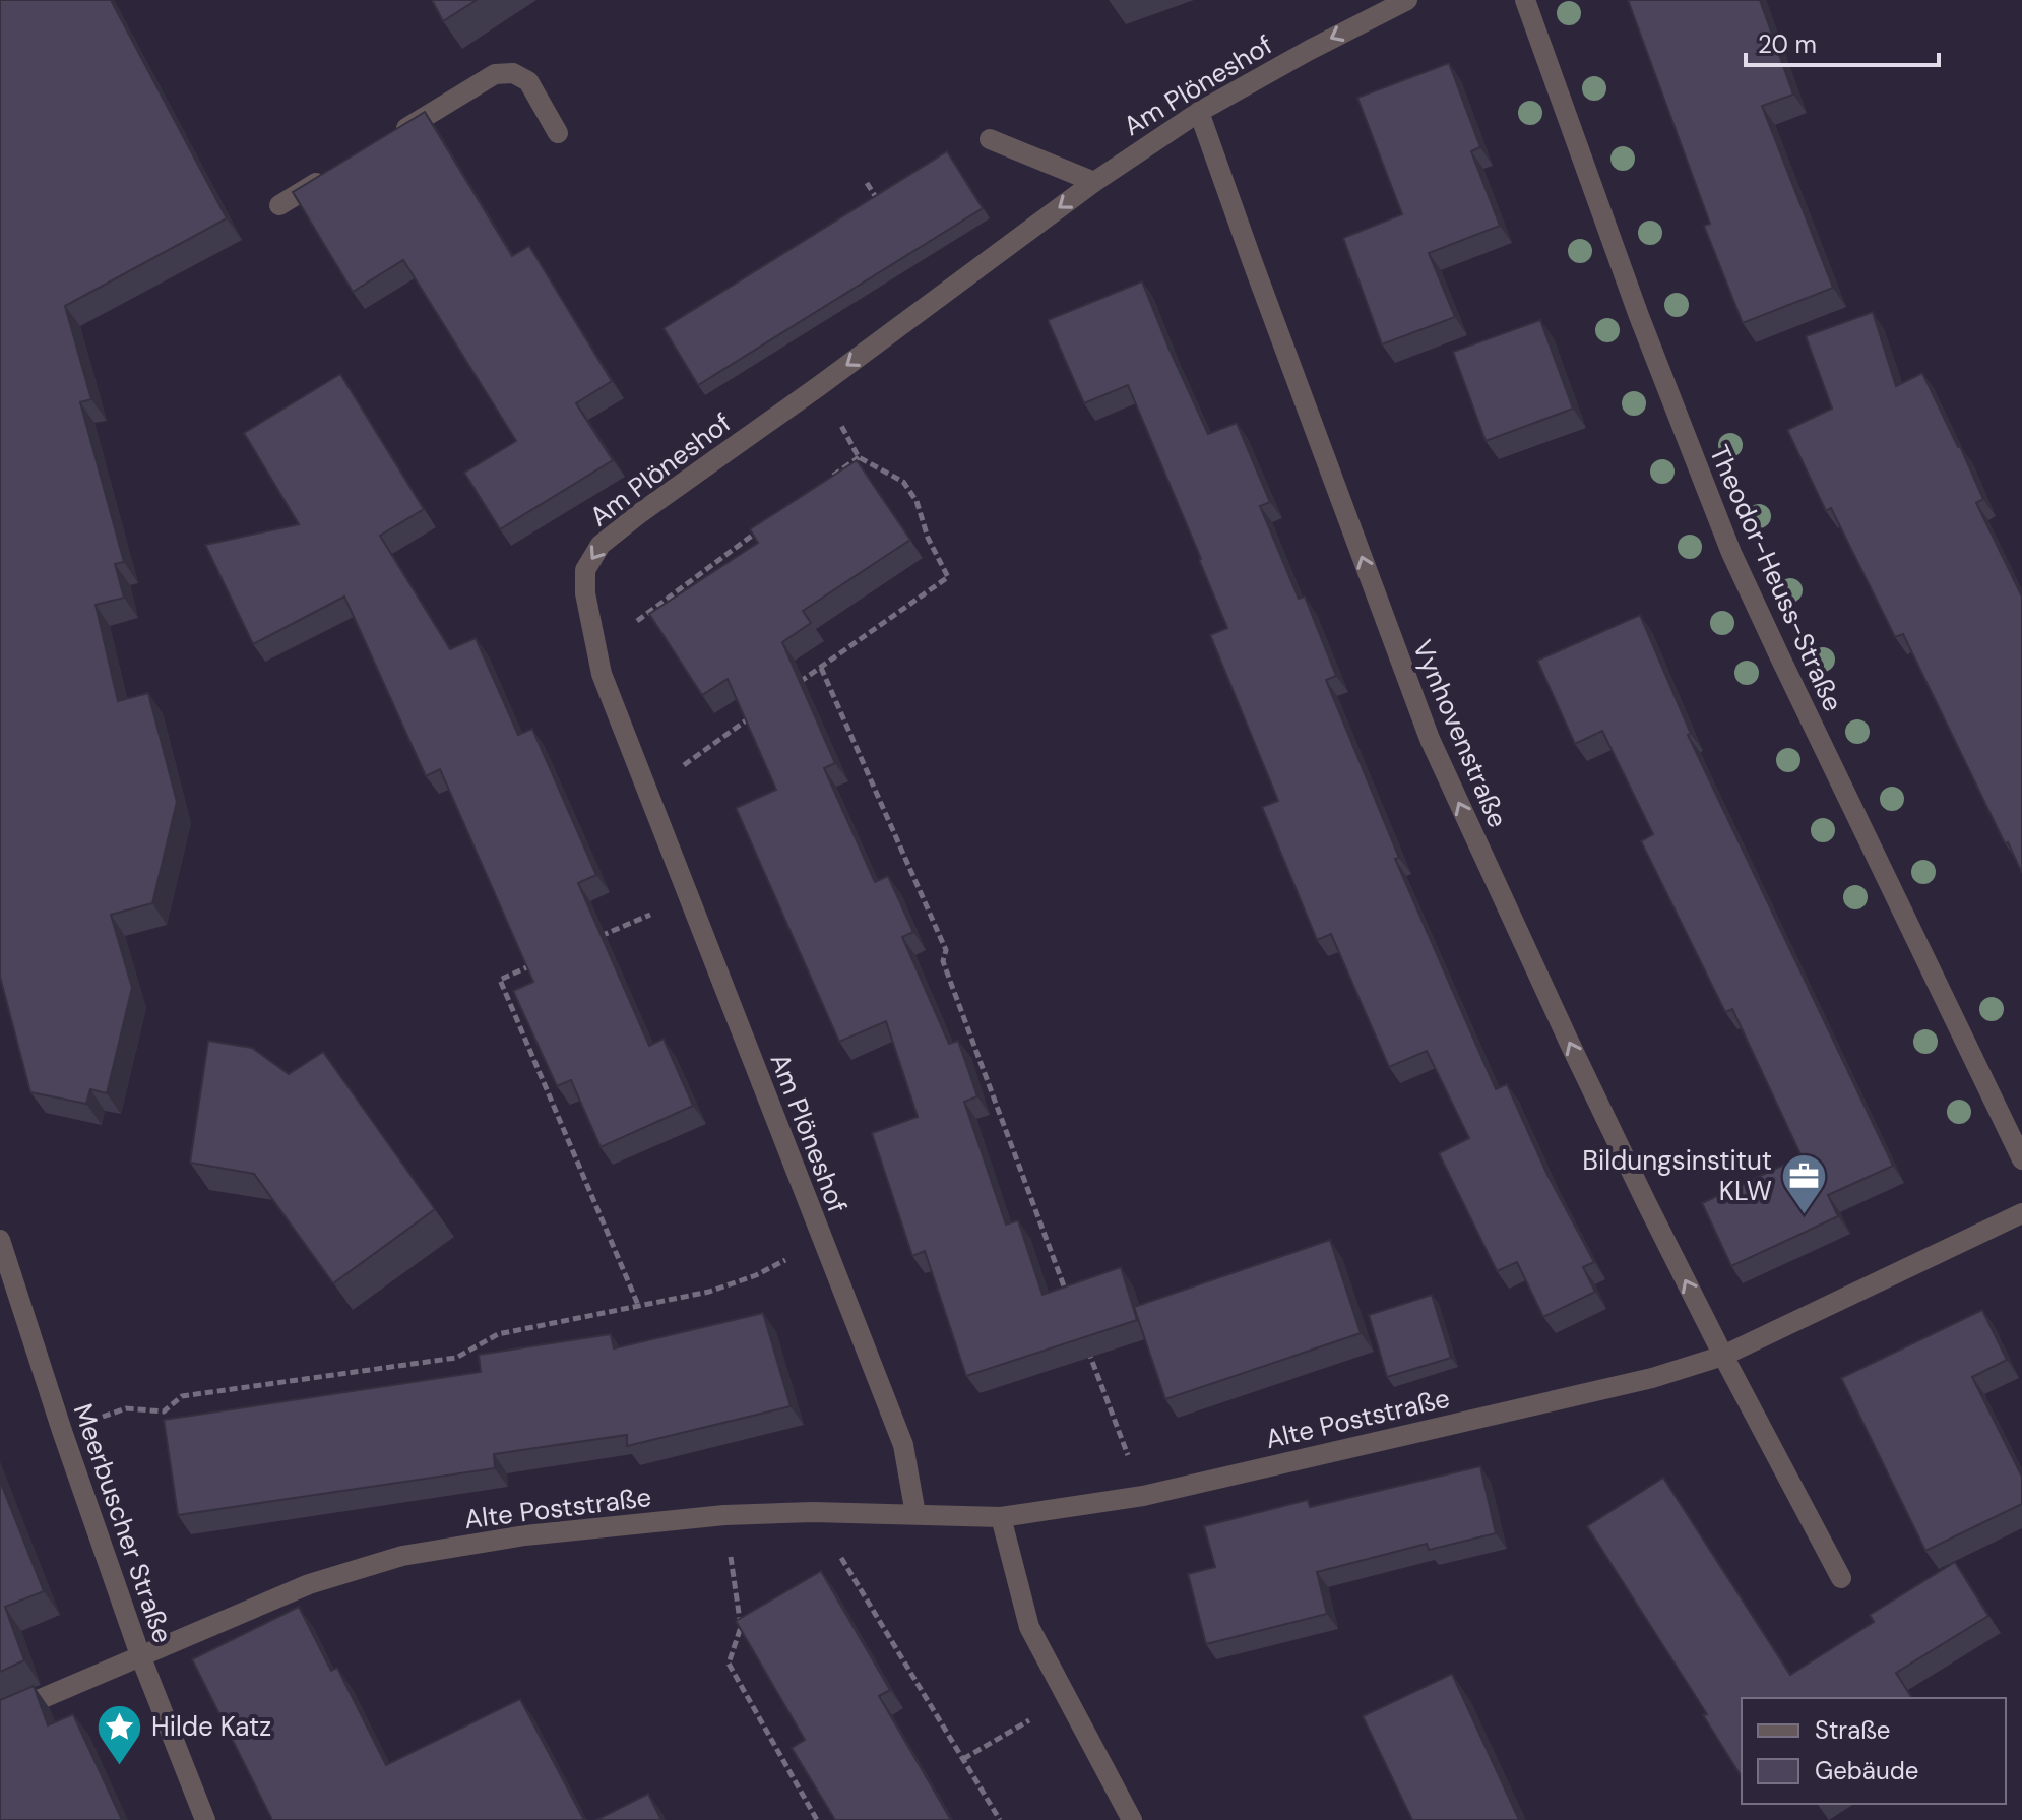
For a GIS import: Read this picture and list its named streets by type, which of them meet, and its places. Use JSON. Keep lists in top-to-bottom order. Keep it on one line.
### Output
{"streets":{"street":["Am Plöneshof","Theodor-Heuss-Straße","Vynhovenstraße","Alte Poststraße","Meerbuscher Straße"]},"crossings":[["Am Plöneshof","Vynhovenstraße"],["Am Plöneshof","Alte Poststraße"],["Vynhovenstraße","Alte Poststraße"],["Alte Poststraße","Meerbuscher Straße"]],"one_way":["Am Plöneshof","Vynhovenstraße"],"places":{"office":["Bildungsinstitut KLW"],"place":["Hilde Katz"]},"legend":["Straße","Gebäude"],"scale_bar":"20 m"}
